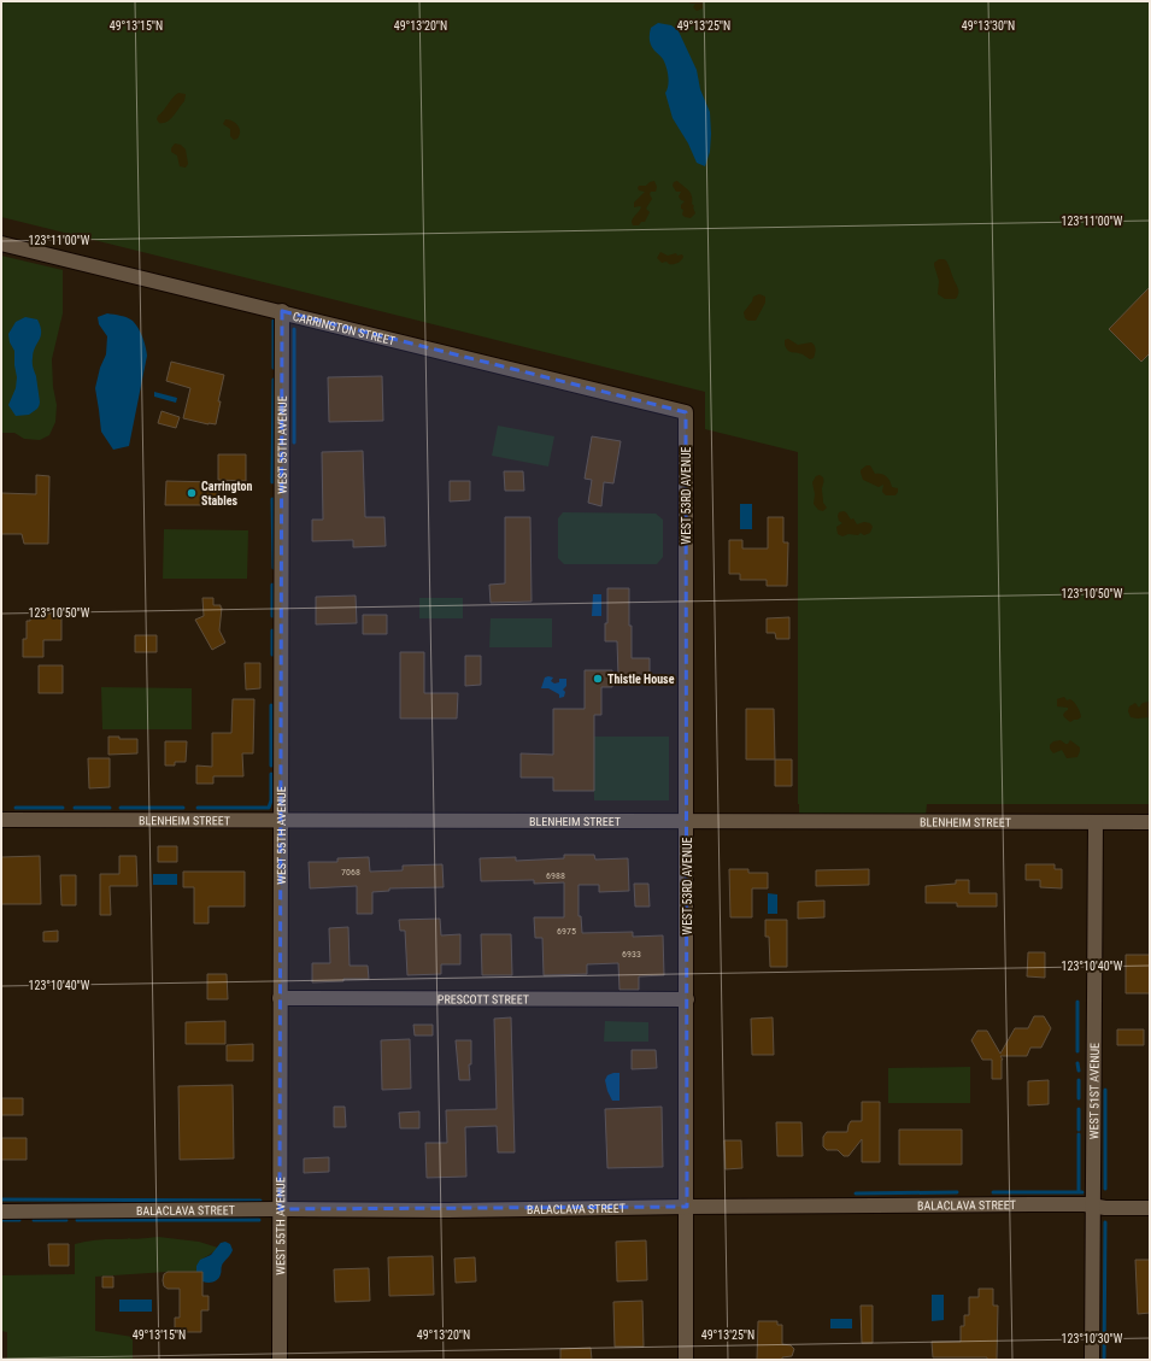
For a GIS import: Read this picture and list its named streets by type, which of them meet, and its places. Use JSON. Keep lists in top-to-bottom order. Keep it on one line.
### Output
{"streets":{"street":["CARRINGTON STREET","WEST 55TH AVENUE","WEST 53RD AVENUE","BLENHEIM STREET","PRESCOTT STREET","WEST 51ST AVENUE","BALACLAVA STREET"]},"crossings":[["CARRINGTON STREET","WEST 55TH AVENUE"],["CARRINGTON STREET","WEST 53RD AVENUE"],["WEST 55TH AVENUE","BLENHEIM STREET"],["WEST 55TH AVENUE","PRESCOTT STREET"],["WEST 55TH AVENUE","BALACLAVA STREET"],["WEST 53RD AVENUE","BLENHEIM STREET"],["WEST 53RD AVENUE","PRESCOTT STREET"],["WEST 53RD AVENUE","BALACLAVA STREET"],["BLENHEIM STREET","WEST 51ST AVENUE"],["WEST 51ST AVENUE","BALACLAVA STREET"]],"places":["Carrington Stables","Thistle House"],"house_numbers":["7068","6988","6975","6933"],"coordinates":["49°13'15\"N","49°13'20\"N","49°13'25\"N","49°13'30\"N","123°11'00\"W","123°10'50\"W","123°10'40\"W","123°10'30\"W"]}
